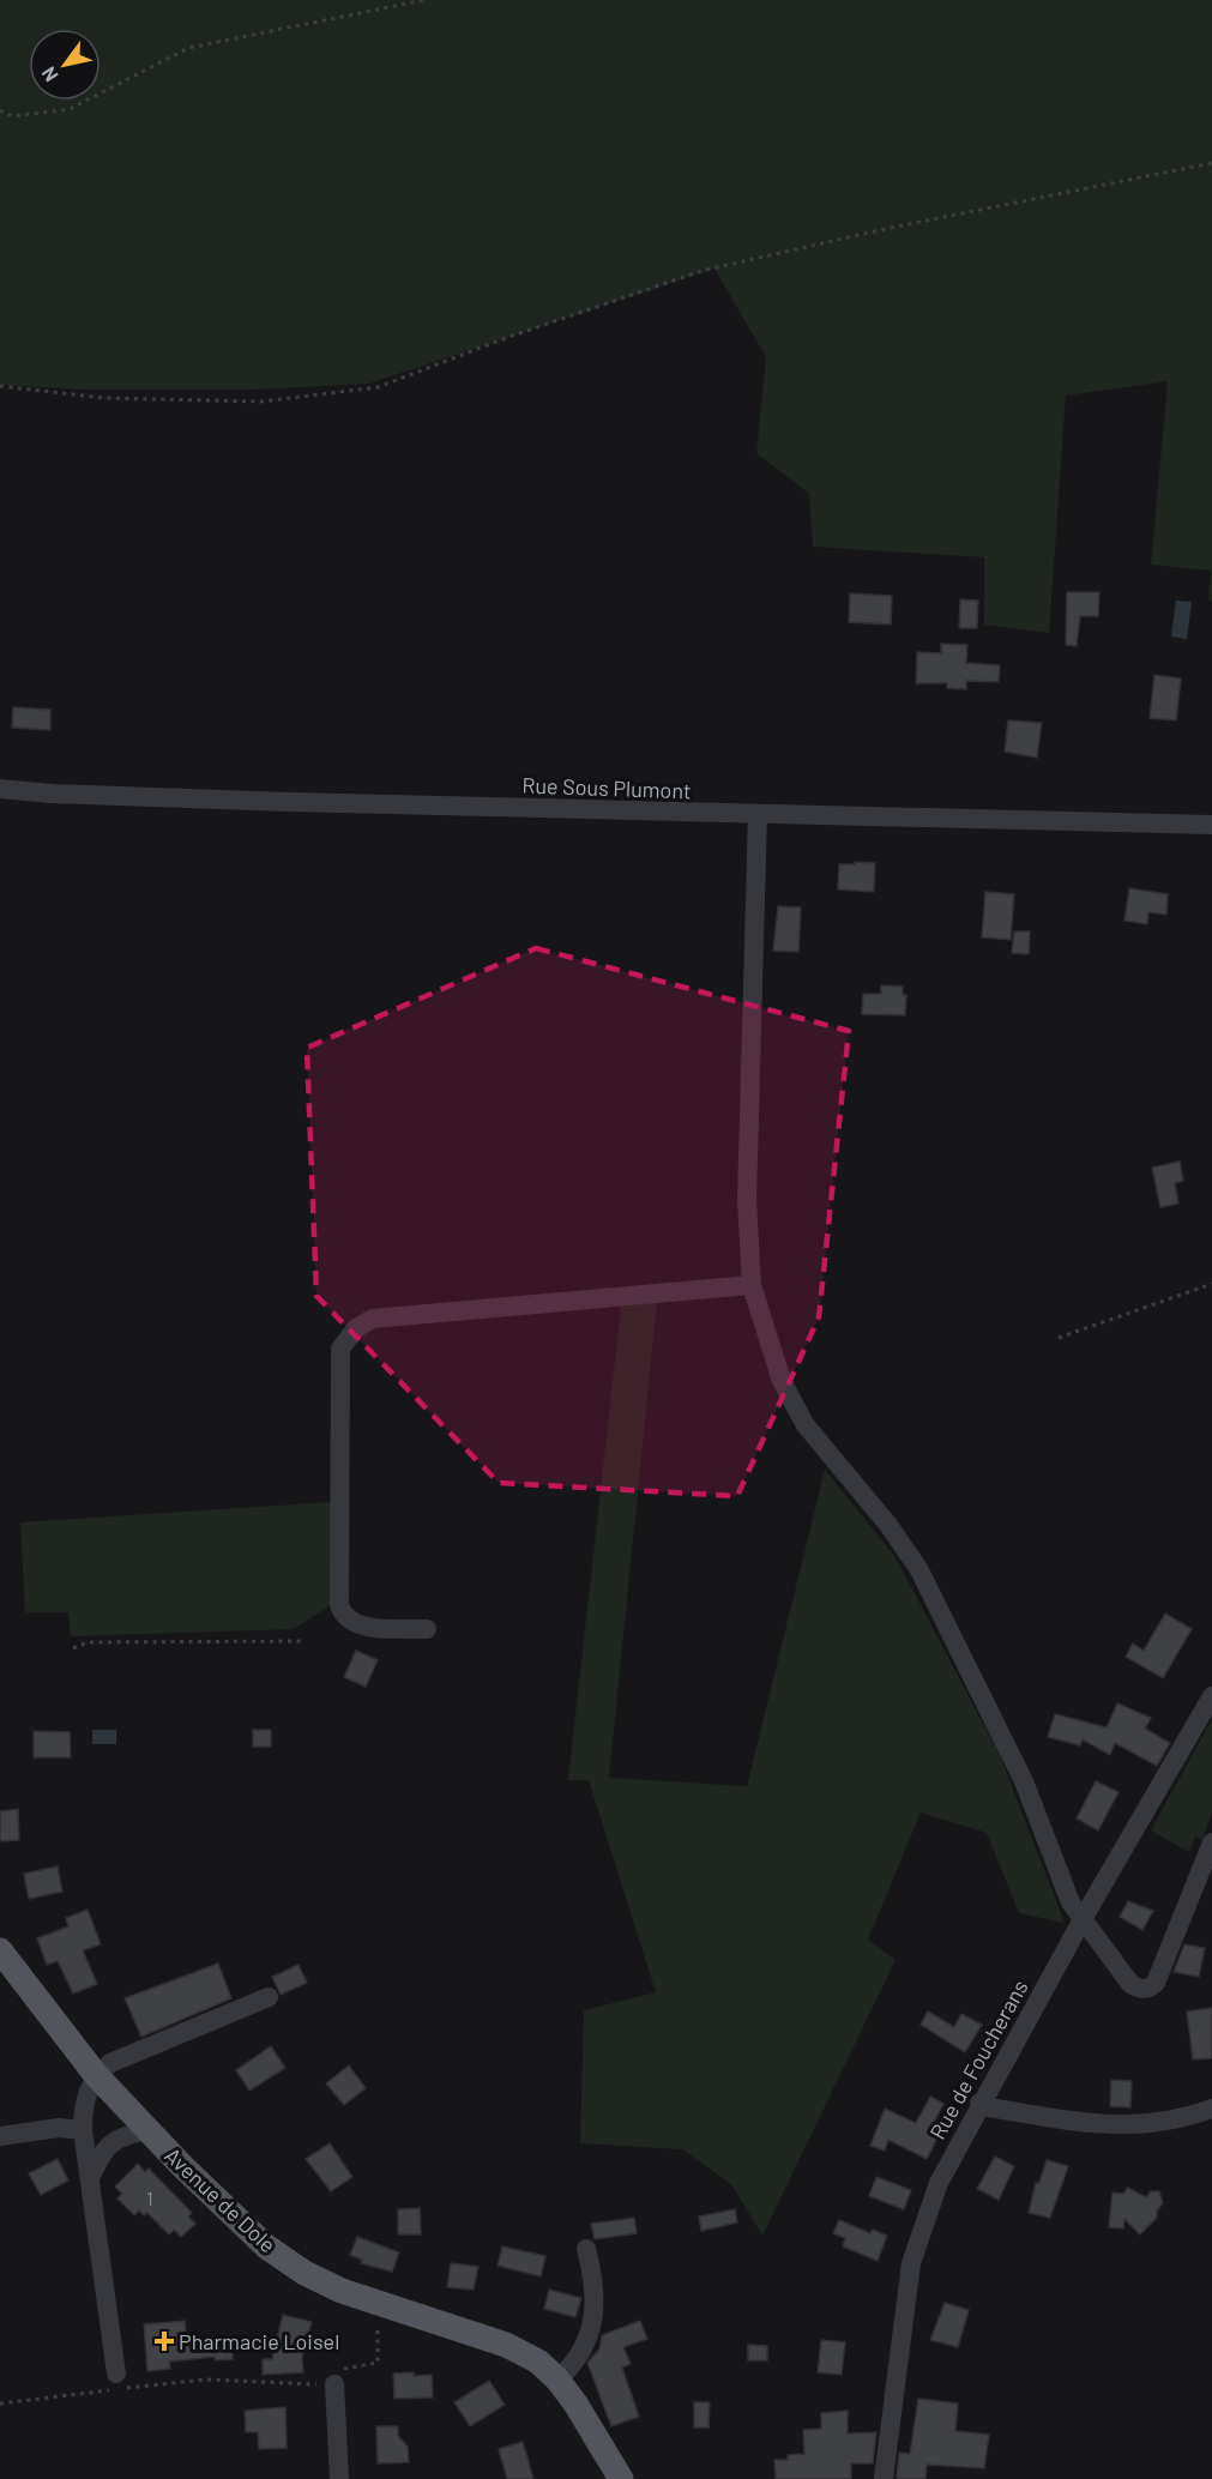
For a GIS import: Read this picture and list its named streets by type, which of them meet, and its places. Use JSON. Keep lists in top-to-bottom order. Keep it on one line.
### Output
{"streets":{"main road":["Avenue de Dole"],"street":["Rue Sous Plumont","Rue de Foucherans"]},"places":{"health":["Pharmacie Loisel"]},"house_numbers":["1"],"north":"bottom left"}
